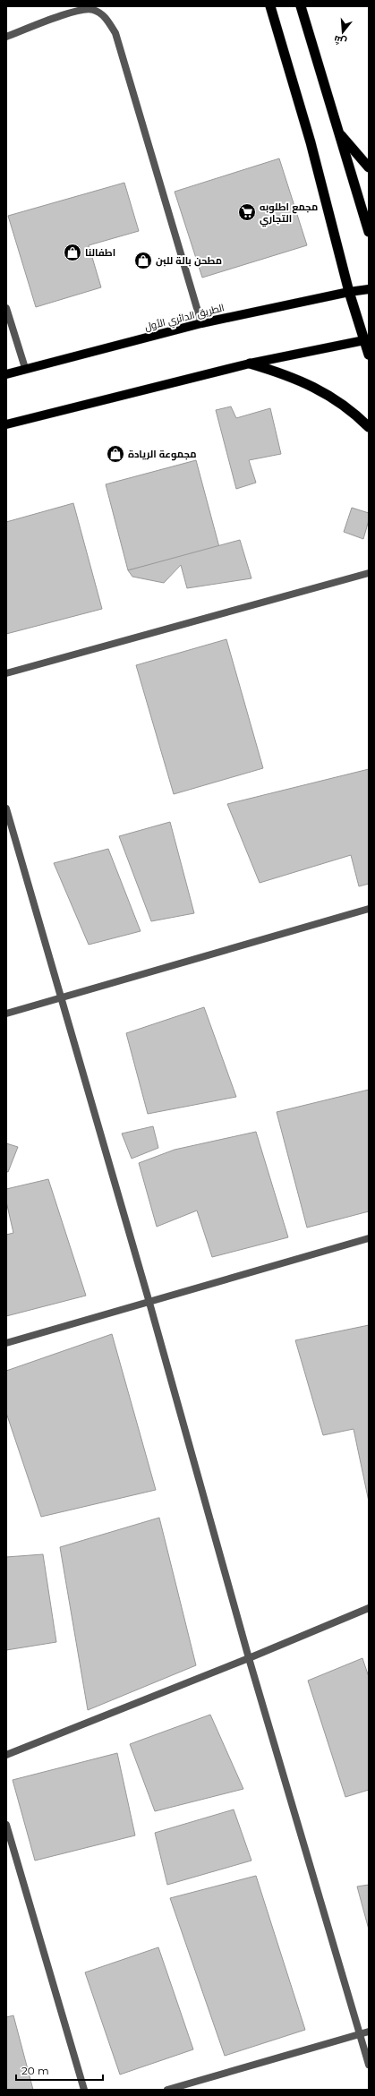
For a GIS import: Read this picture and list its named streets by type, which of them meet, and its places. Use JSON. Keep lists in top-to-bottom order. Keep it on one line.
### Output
{"streets":{"main road":["الطريق الدائري الأول"]},"places":{"supermarket":["مجمع اطلوبه التجاري"],"shop":["اطفالنا","مطحن بالة للبن","مجموعة الريادة"]},"scale_bar":"20 m","north":"bottom"}
